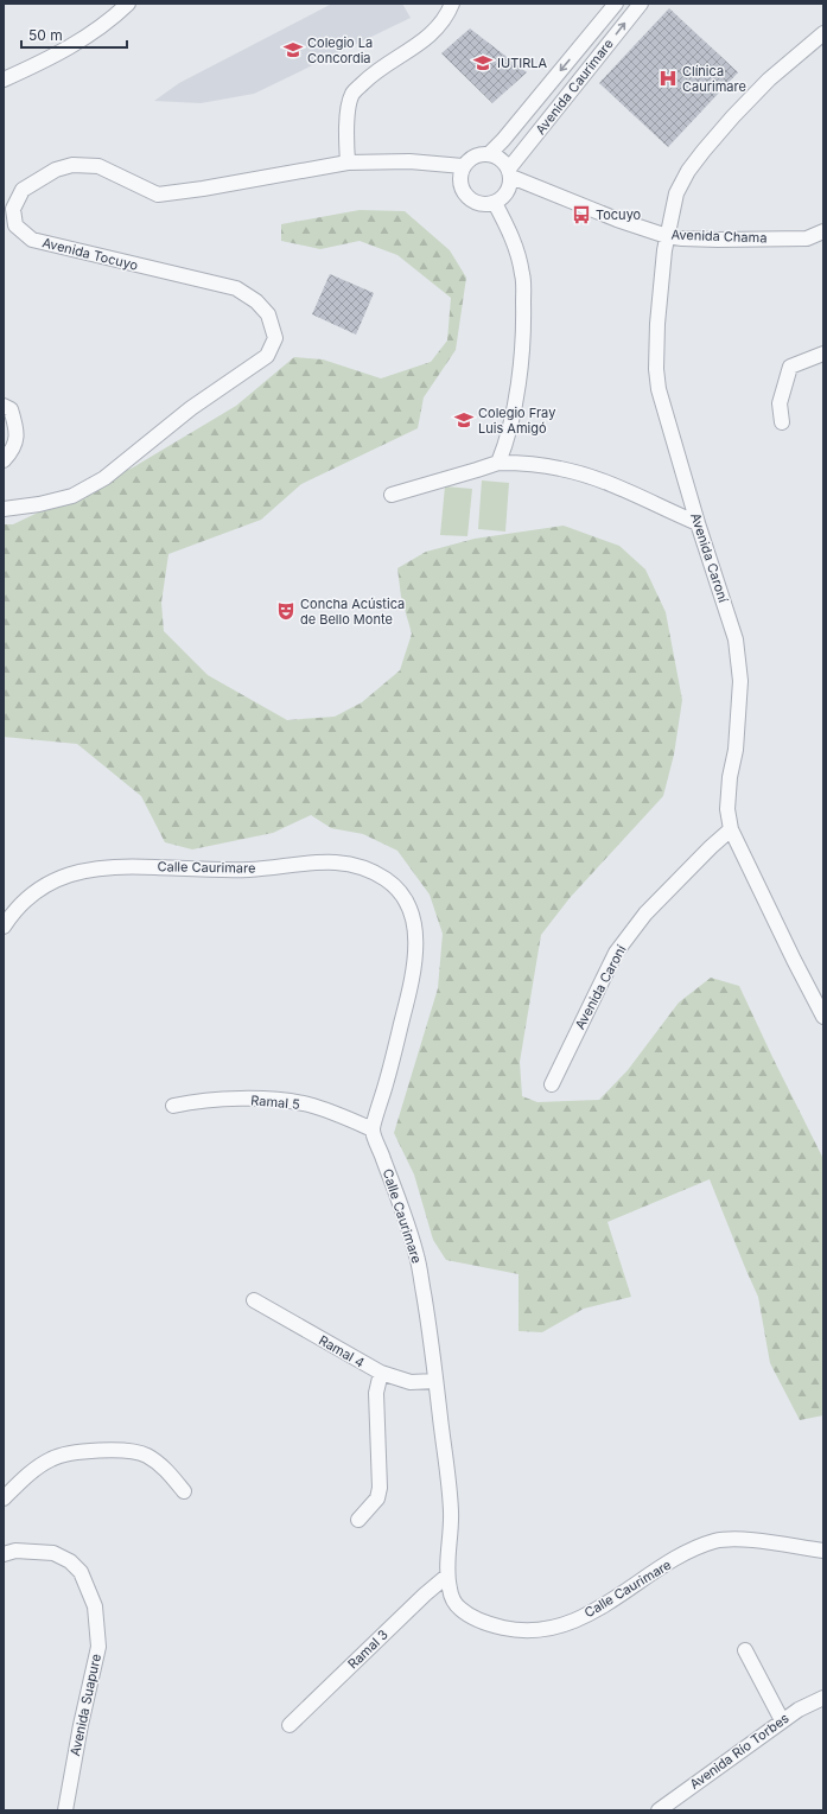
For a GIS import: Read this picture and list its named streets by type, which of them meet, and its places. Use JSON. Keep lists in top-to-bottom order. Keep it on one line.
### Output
{"streets":{"street":["Avenida Caurimare","Avenida Chama","Avenida Tocuyo","Avenida Caroní","Calle Caurimare","Ramal 5","Ramal 4","Ramal 3","Avenida Suapure","Avenida Río Torbes"]},"crossings":[["Avenida Caurimare","Avenida Chama"],["Avenida Caurimare","Avenida Tocuyo"],["Avenida Chama","Avenida Tocuyo"],["Avenida Chama","Avenida Caroní"],["Calle Caurimare","Ramal 5"],["Calle Caurimare","Ramal 4"],["Calle Caurimare","Ramal 3"]],"places":{"school or university":["Colegio La Concordia","IUTIRLA","Colegio Fray Luis Amigó"],"hospital":["Clínica Caurimare"],"bus stop":["Tocuyo"],"theatre":["Concha Acústica de Bello Monte"]},"scale_bar":"50 m"}
